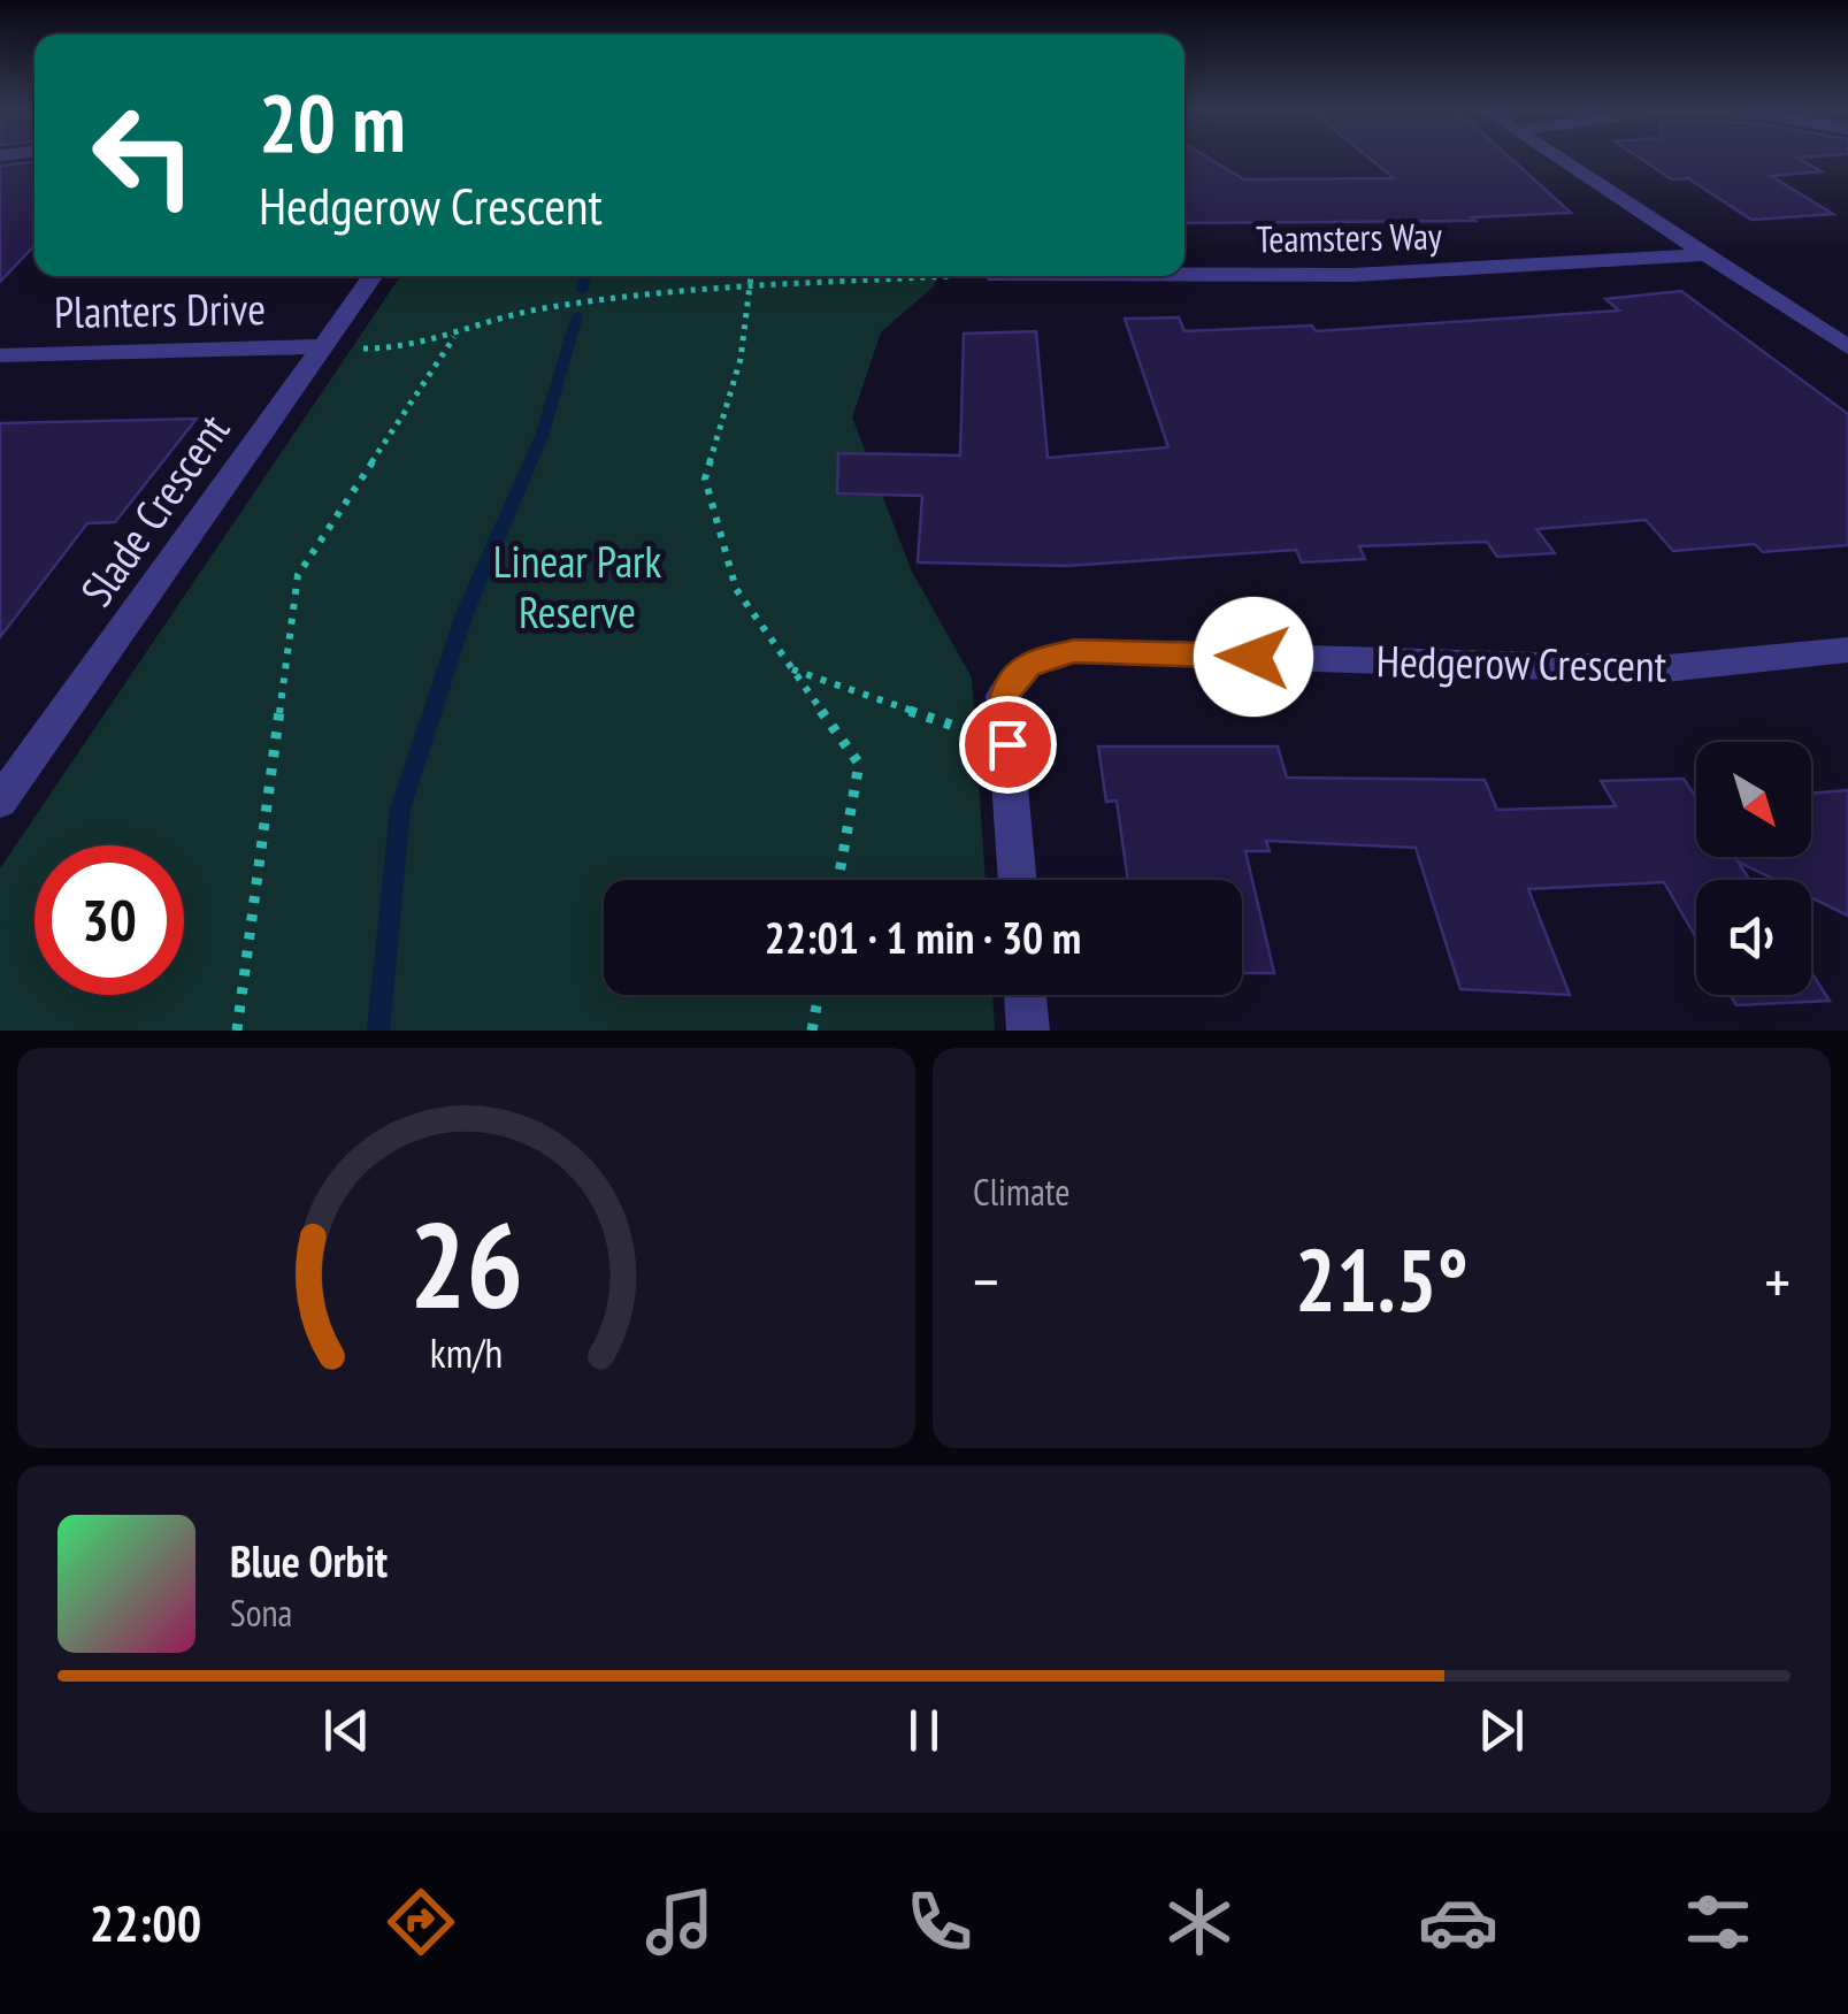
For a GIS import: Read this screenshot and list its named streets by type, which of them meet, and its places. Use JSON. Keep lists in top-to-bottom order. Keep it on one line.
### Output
{"streets":{"street":["Teamsters Way","Planters Drive","Slade Crescent","Hedgerow Crescent"]},"crossings":[["Planters Drive","Slade Crescent"]],"parks":["Linear Park Reserve"],"north":"bottom right","page":{"turn":["20 m","Hedgerow Crescent"],"limit":"30","trip":"22:01 · 1 min · 30 m","tile":"Climate","heat":["−","21.5°","+"],"song":["Blue Orbit","Sona"],"tabs":"22:00","gauge":["26","km/h"]}}
